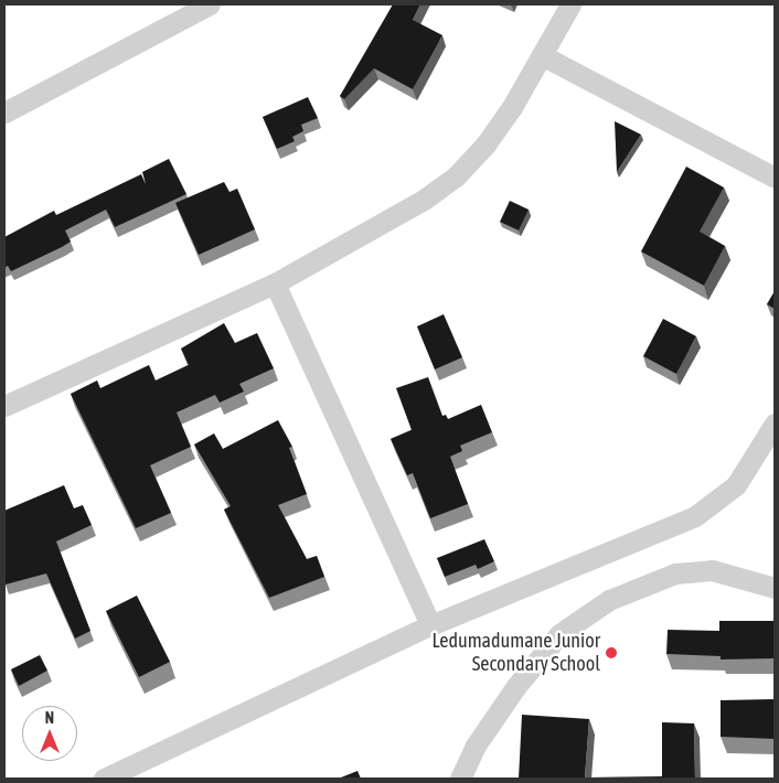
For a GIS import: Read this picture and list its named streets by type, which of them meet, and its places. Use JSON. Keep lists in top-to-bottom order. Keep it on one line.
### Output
{"places":["Ledumadumane Junior Secondary School"],"north":"top"}
